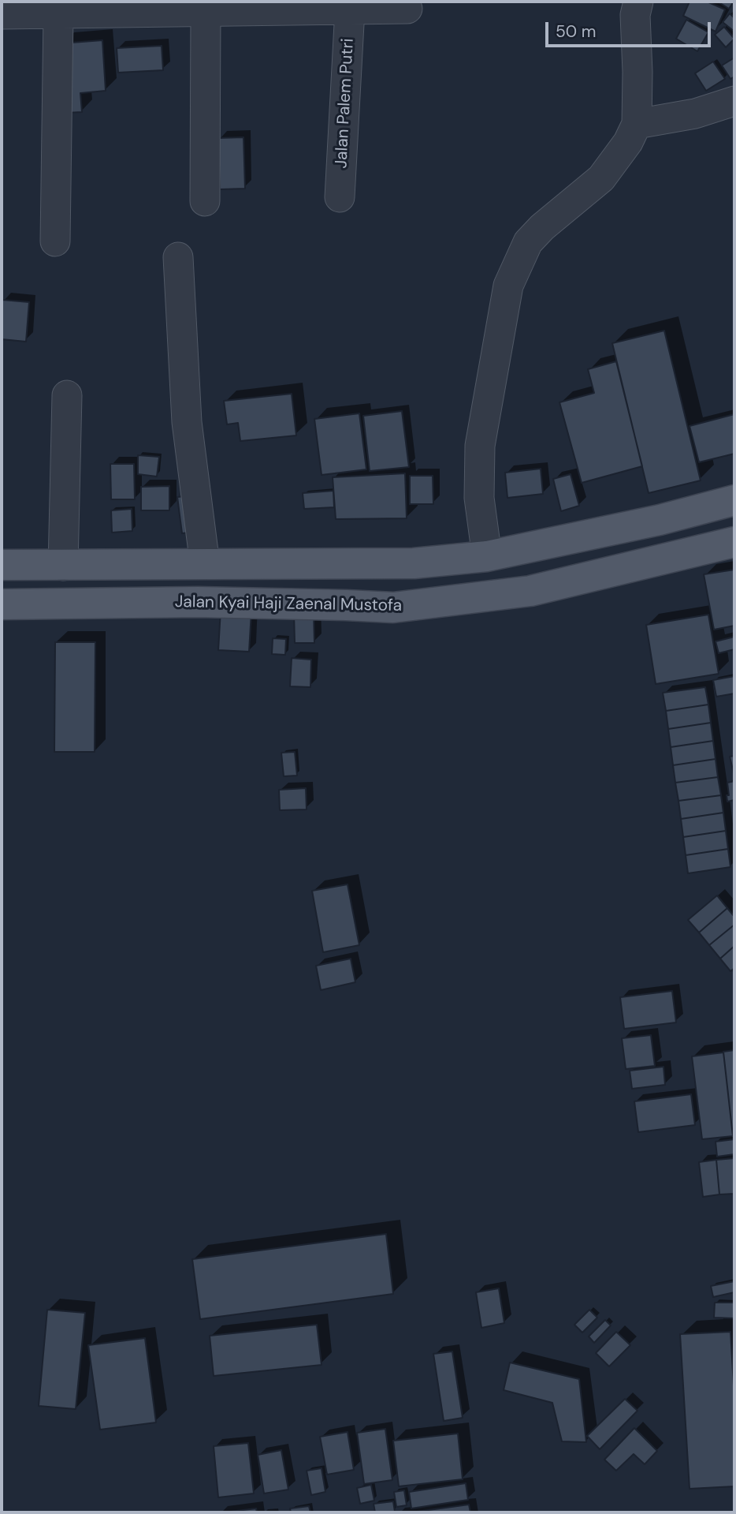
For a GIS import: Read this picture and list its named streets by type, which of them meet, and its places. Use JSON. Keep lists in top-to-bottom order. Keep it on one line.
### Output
{"streets":{"main road":["Jalan Kyai Haji Zaenal Mustofa"],"street":["Jalan Palem Putri"]},"scale_bar":"50 m"}
